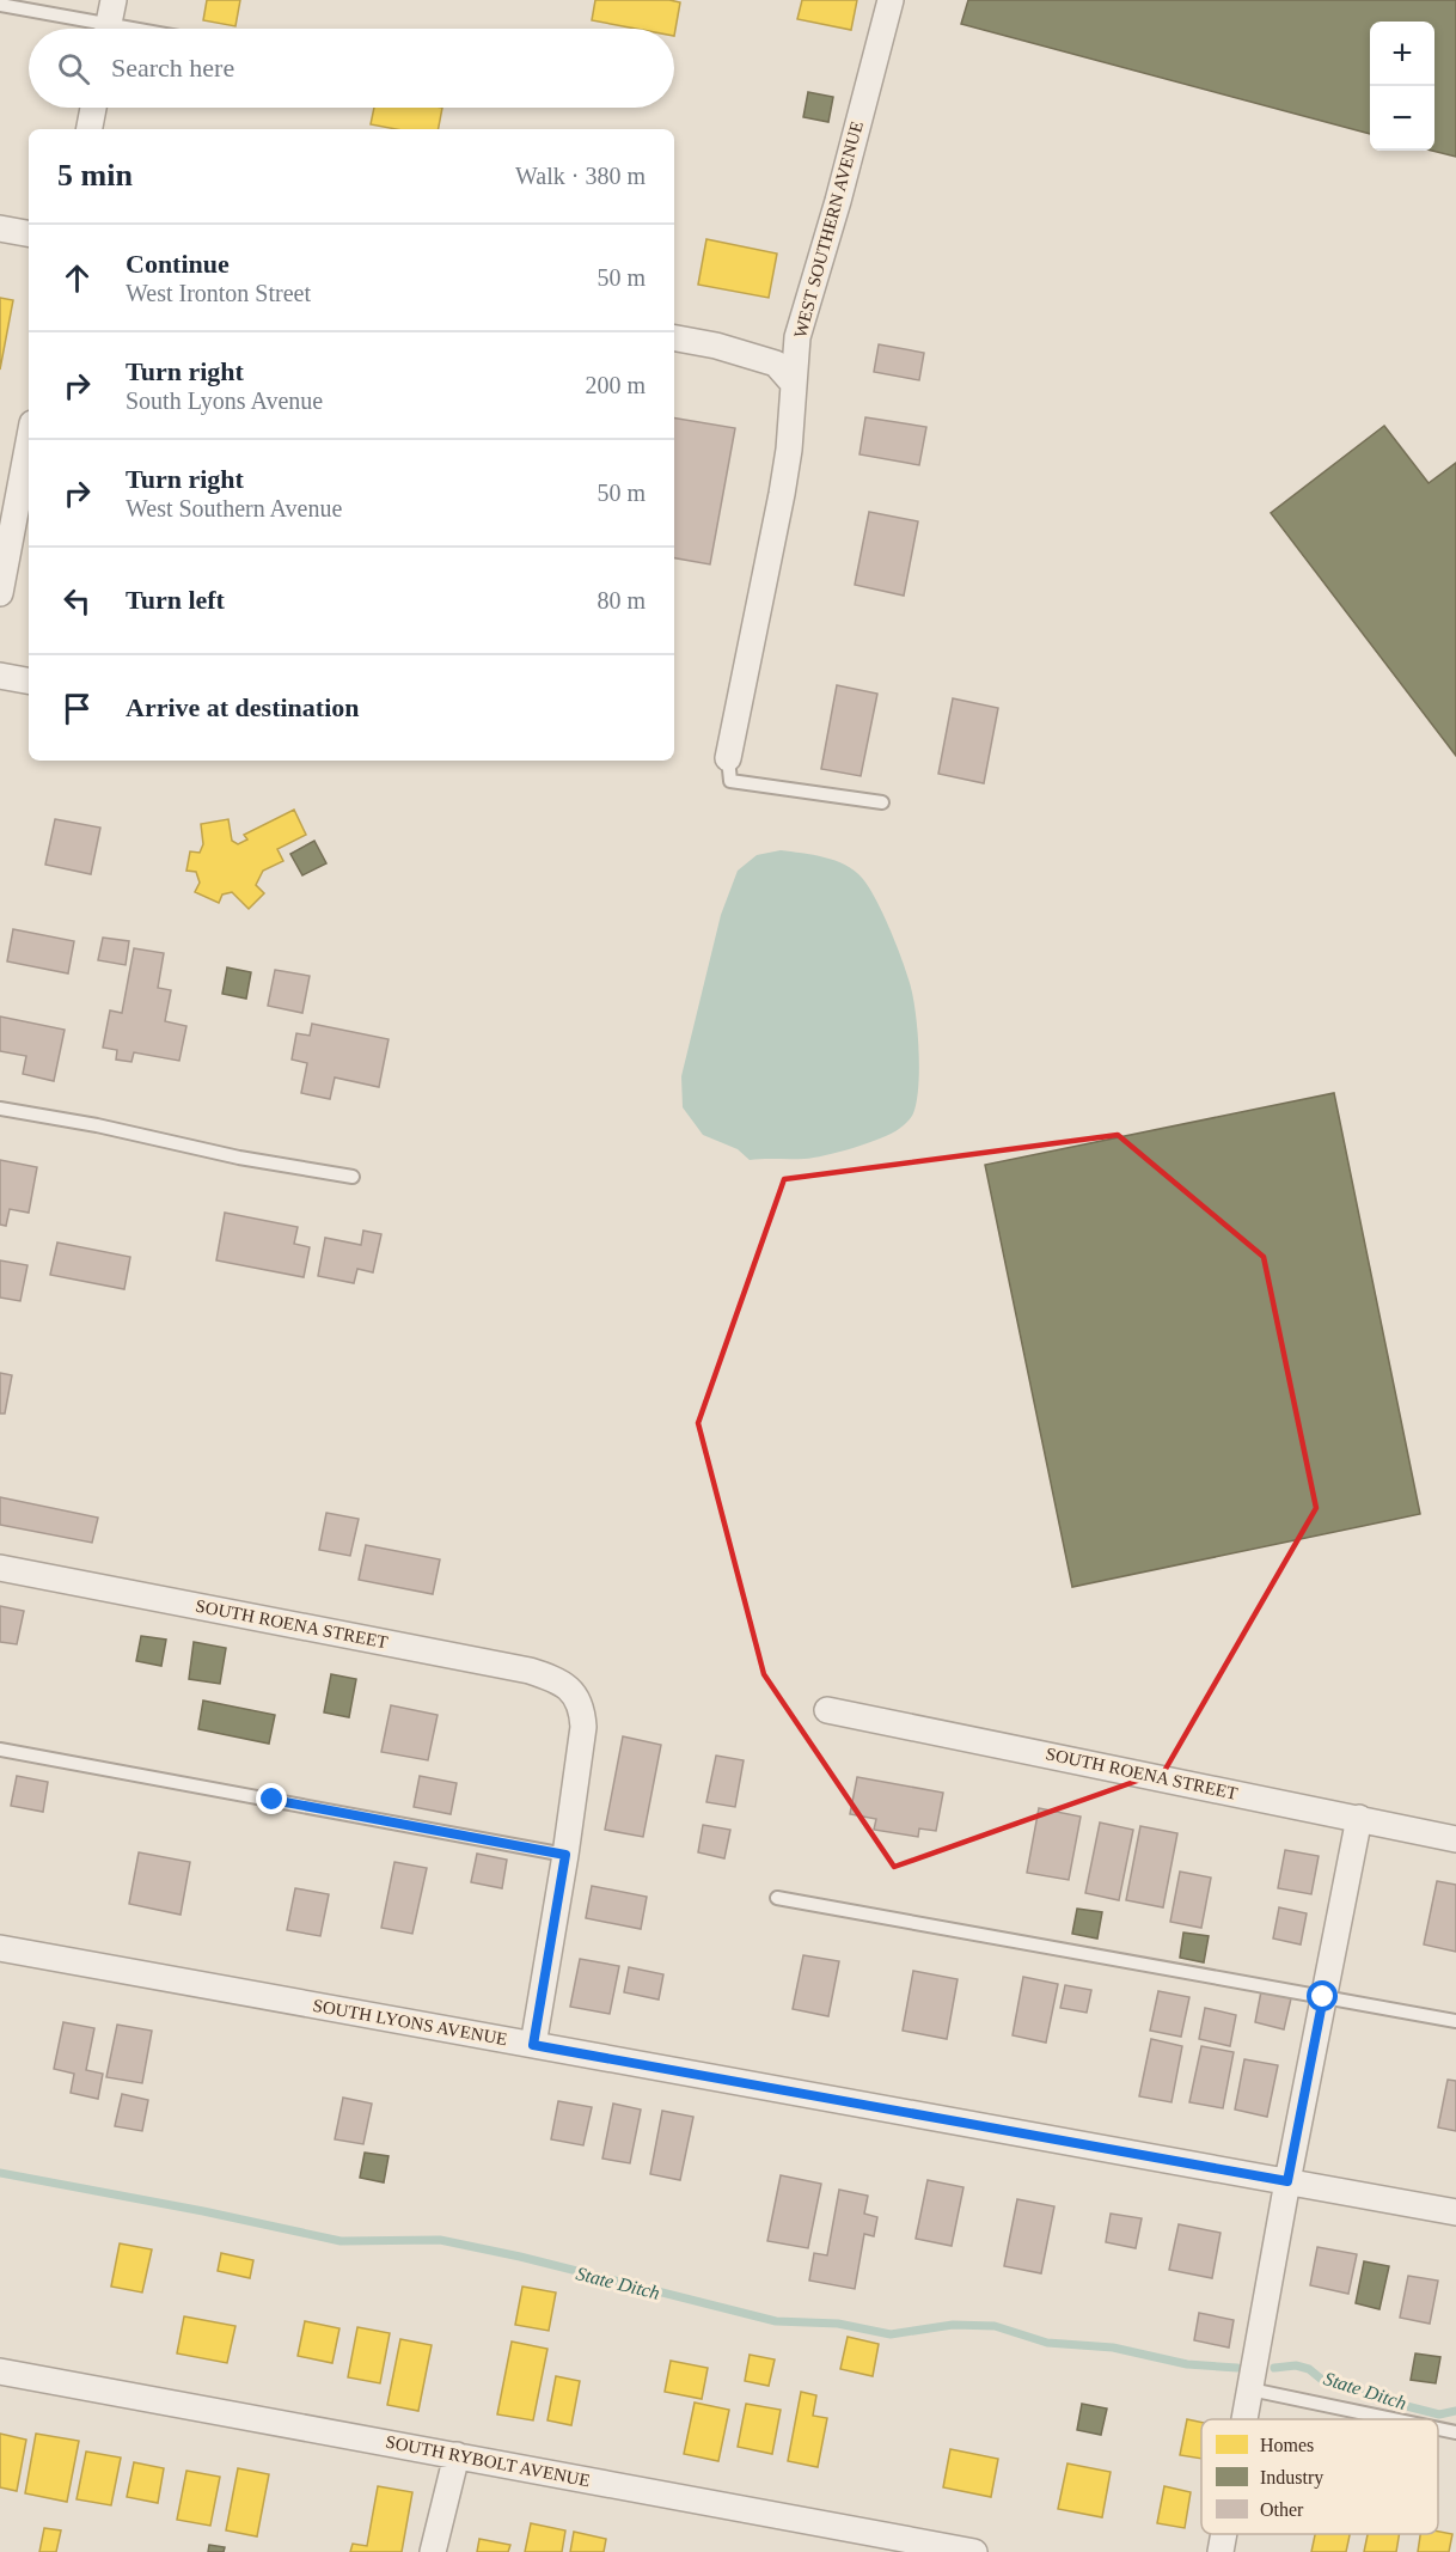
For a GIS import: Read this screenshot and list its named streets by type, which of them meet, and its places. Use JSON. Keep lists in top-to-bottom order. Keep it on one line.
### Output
{"streets":{"street":["WEST SOUTHERN AVENUE","SOUTH ROENA STREET","SOUTH LYONS AVENUE","SOUTH RYBOLT AVENUE"]},"water":["State Ditch"],"legend":["Homes","Industry","Other"],"page":{"map_buttons":["+","−"],"search":"Search here","heading":["5 min","Walk · 380 m"],"list":[["Continue","West Ironton Street","50 m"],["Turn right","South Lyons Avenue","200 m"],["Turn right","West Southern Avenue","50 m"],["Turn left","80 m"],"Arrive at destination"]}}
